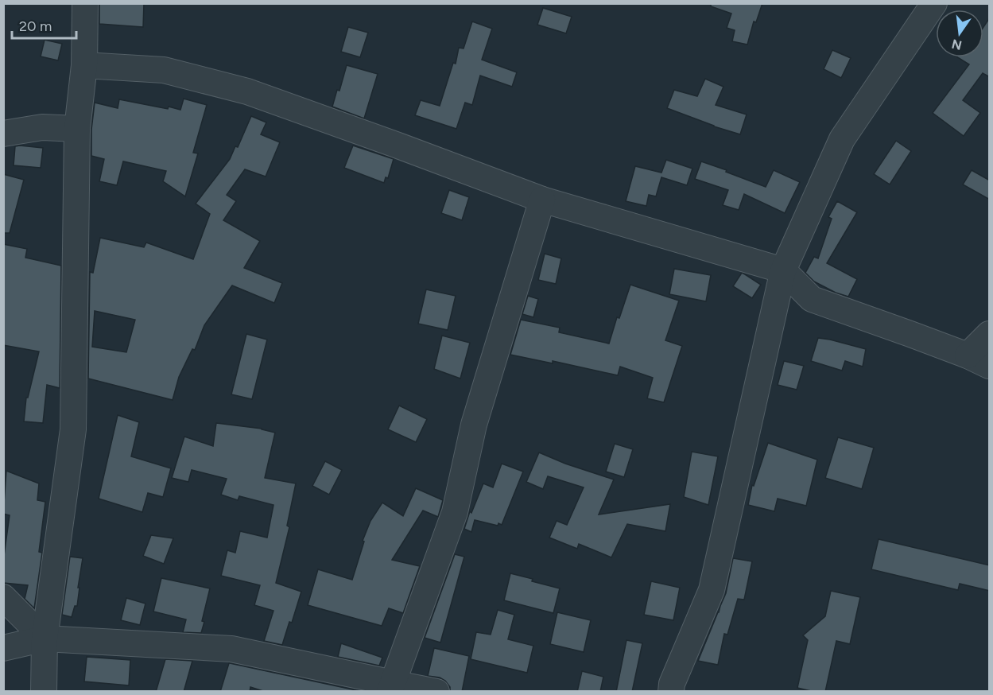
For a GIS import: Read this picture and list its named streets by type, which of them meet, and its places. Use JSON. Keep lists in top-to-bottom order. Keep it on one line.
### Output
{"scale_bar":"20 m","north":"bottom"}
